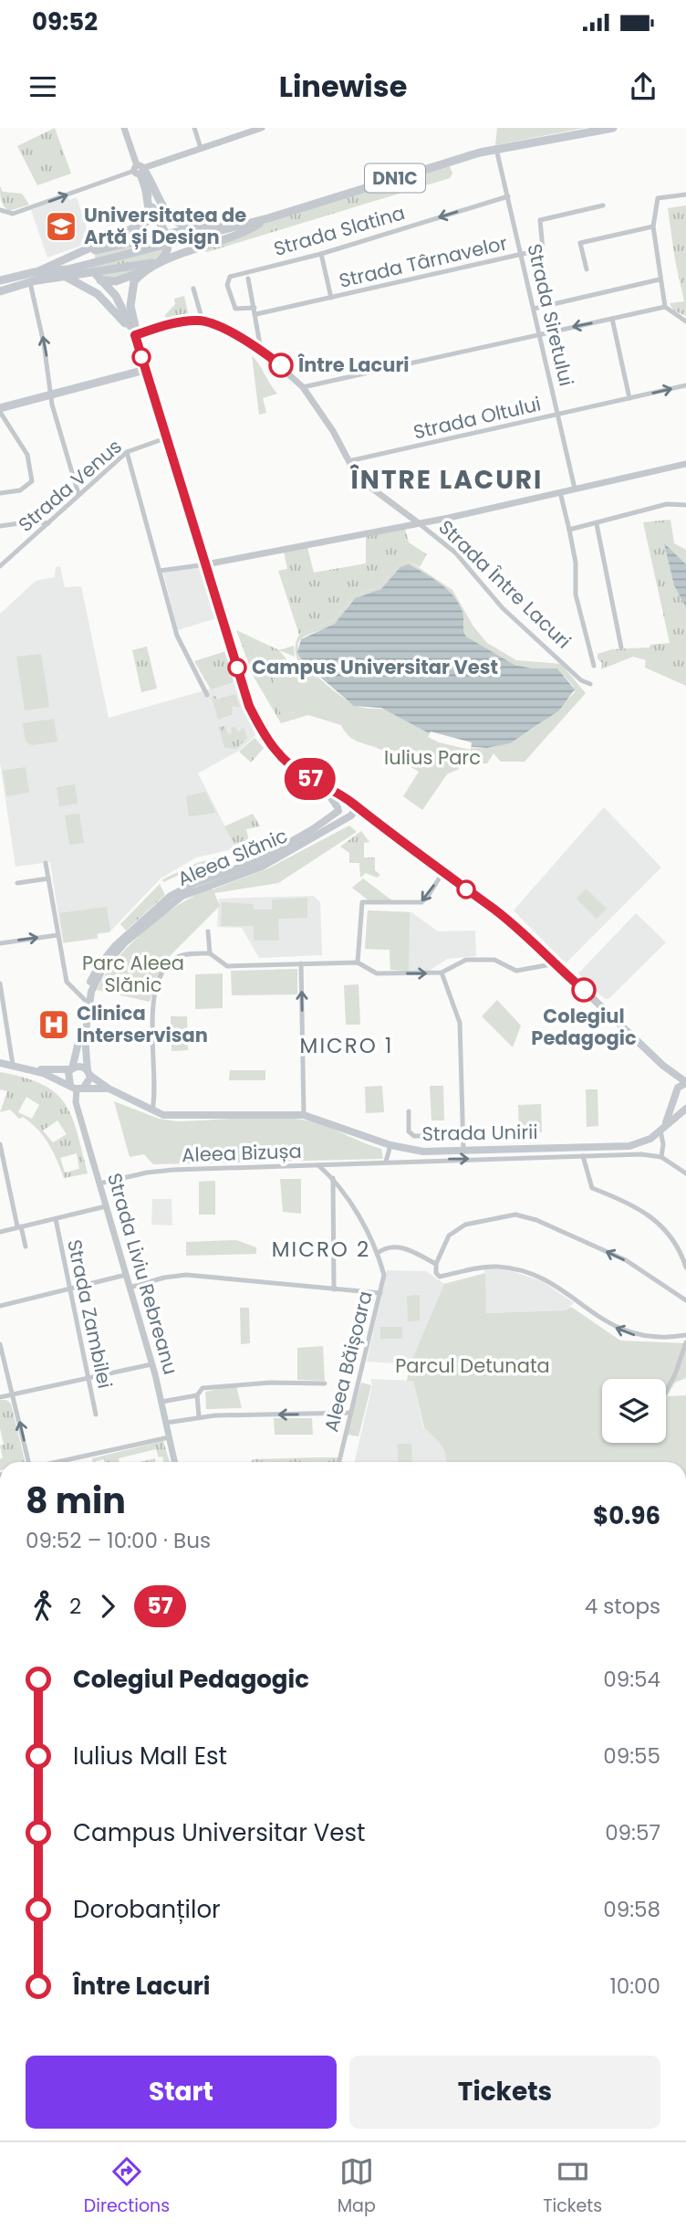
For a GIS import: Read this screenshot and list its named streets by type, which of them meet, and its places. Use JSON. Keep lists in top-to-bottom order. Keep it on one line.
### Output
{"streets":{"main road":["DN1C","Aleea Slănic","Strada Unirii"],"street":["Strada Slatina","Strada Târnavelor","Strada Siretului","Strada Oltului","Strada Venus","Strada Între Lacuri","Aleea Bizușa","Strada Liviu Rebreanu","Strada Zambilei","Aleea Băișoara"]},"crossings":[["DN1C","Strada Siretului"],["Strada Slatina","Strada Târnavelor"],["Strada Slatina","Strada Siretului"],["Strada Târnavelor","Strada Siretului"],["Strada Siretului","Strada Oltului"],["Strada Oltului","Strada Între Lacuri"],["Aleea Slănic","Strada Unirii"],["Aleea Slănic","Strada Liviu Rebreanu"],["Strada Unirii","Strada Liviu Rebreanu"],["Aleea Bizușa","Strada Liviu Rebreanu"],["Aleea Bizușa","Aleea Băișoara"]],"one_way":["Strada Slatina","Aleea Bizușa"],"districts":["ÎNTRE LACURI","MICRO 1","MICRO 2"],"parks":["Iulius Parc","Parc Aleea Slănic","Parcul Detunata"],"places":{"school or university":["Universitatea de Artă și Design"],"other":["Între Lacuri","Campus Universitar Vest","Colegiul Pedagogic"],"hospital":["Clinica Interservisan"]},"lines":["bus line 57"],"page":{"status":"09:52","header":"Linewise","on_map":"57","heading":["8 min","09:52 – 10:00 · Bus","$0.96"],"legs":["2","57","4 stops"],"list":[{"name":"Colegiul Pedagogic","value":"09:54"},{"name":"Iulius Mall Est","value":"09:55"},{"name":"Campus Universitar Vest","value":"09:57"},{"name":"Dorobanților","value":"09:58"},{"name":"Între Lacuri","value":"10:00"}],"buttons":["Start","Tickets"],"tabs":["Directions","Map","Tickets"]}}
